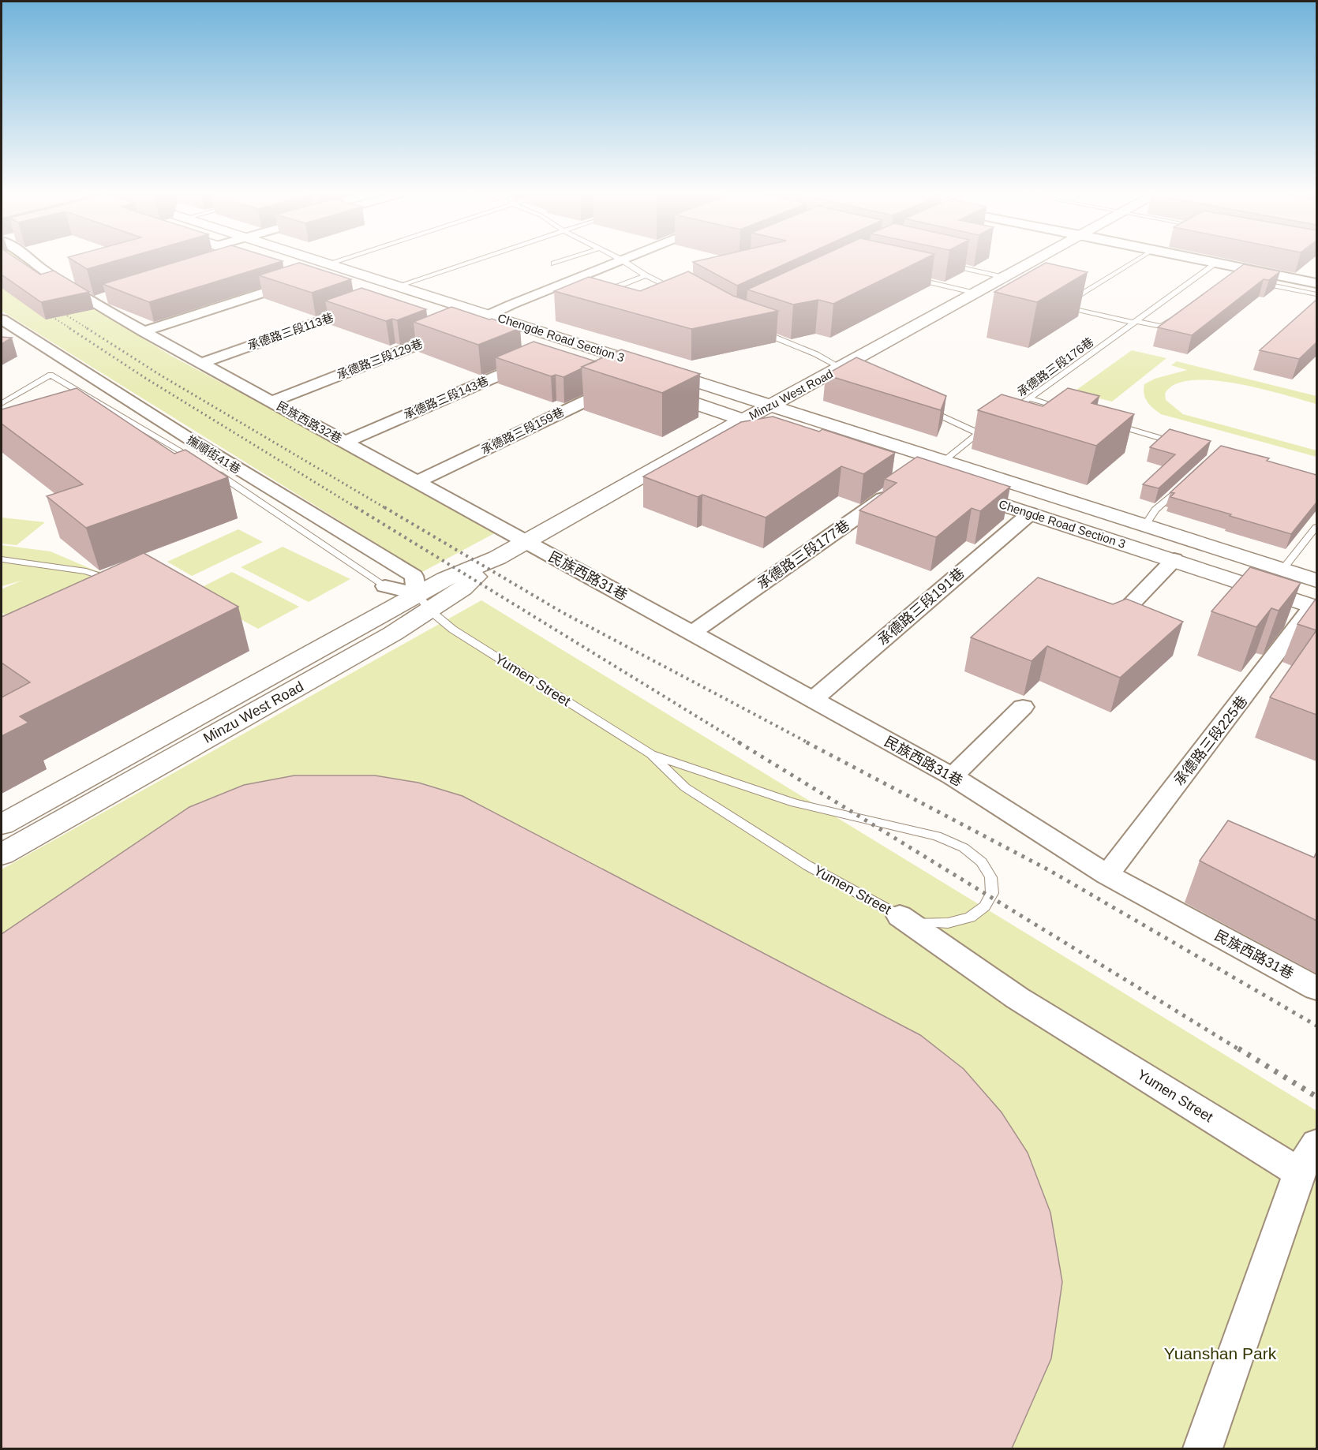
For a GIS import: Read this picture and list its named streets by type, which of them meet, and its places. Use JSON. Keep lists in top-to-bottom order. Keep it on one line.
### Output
{"streets":{"main road":["Chengde Road Section 3","Minzu West Road"],"street":["承德路三段113巷","承德路三段129巷","承德路三段143巷","民族西路32巷","承德路三段159巷","撫順街41巷","承德路三段177巷","民族西路31巷","承德路三段191巷","Yumen Street","承德路三段225巷"],"lane":["承德路三段176巷"]},"crossings":[["承德路三段113巷","民族西路32巷"],["Chengde Road Section 3","承德路三段129巷"],["Chengde Road Section 3","Minzu West Road"],["Chengde Road Section 3","承德路三段191巷"],["Chengde Road Section 3","承德路三段225巷"],["承德路三段129巷","民族西路32巷"],["Minzu West Road","民族西路32巷"],["Minzu West Road","撫順街41巷"],["Minzu West Road","民族西路31巷"],["Minzu West Road","Yumen Street"],["承德路三段143巷","民族西路32巷"],["民族西路32巷","承德路三段159巷"],["民族西路32巷","民族西路31巷"],["撫順街41巷","Yumen Street"],["承德路三段177巷","民族西路31巷"],["民族西路31巷","承德路三段191巷"],["民族西路31巷","承德路三段225巷"]],"parks":["Yuanshan Park"]}
